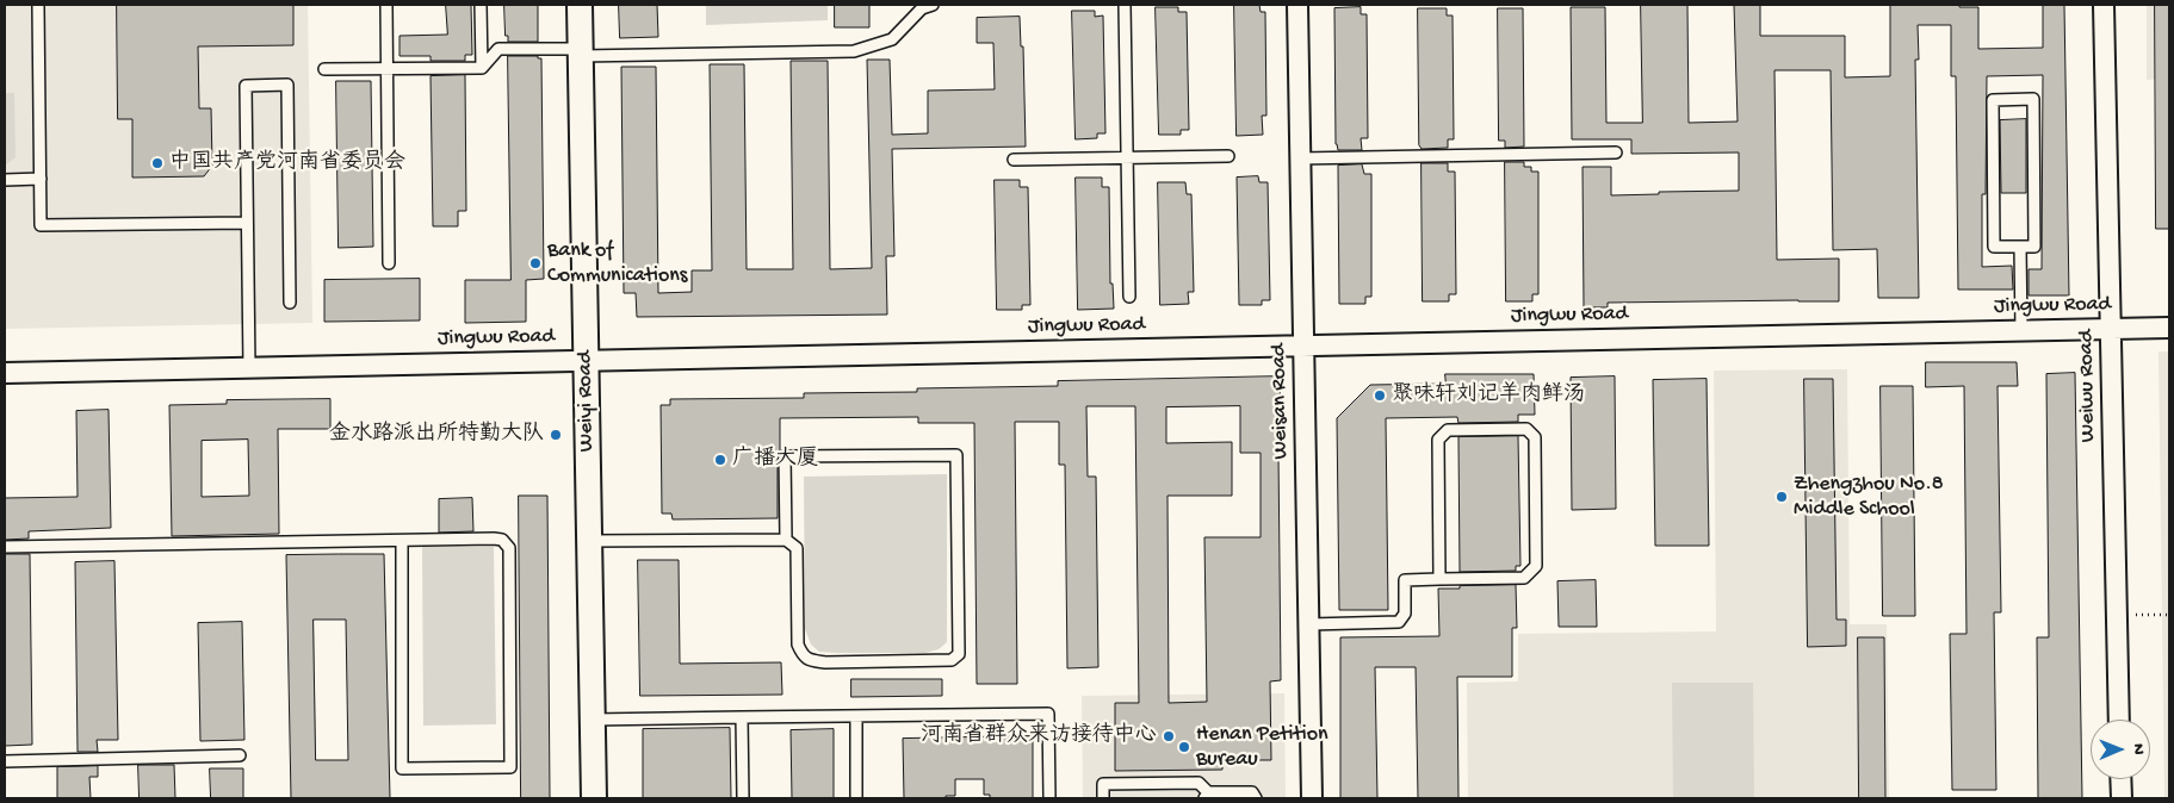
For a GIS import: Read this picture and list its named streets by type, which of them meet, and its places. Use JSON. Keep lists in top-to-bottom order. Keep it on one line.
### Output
{"streets":{"street":["Jingwu Road","Weiwu Road","Weiyi Road","Weisan Road"]},"crossings":[["Jingwu Road","Weiwu Road"],["Jingwu Road","Weiyi Road"],["Jingwu Road","Weisan Road"]],"places":["中国共产党河南省委员会","Bank of Communications","聚味轩刘记羊肉鲜汤","金水路派出所特勤大队","广播大厦","Zhengzhou No.8 Middle School","河南省群众来访接待中心","Henan Petition Bureau"],"north":"right"}
